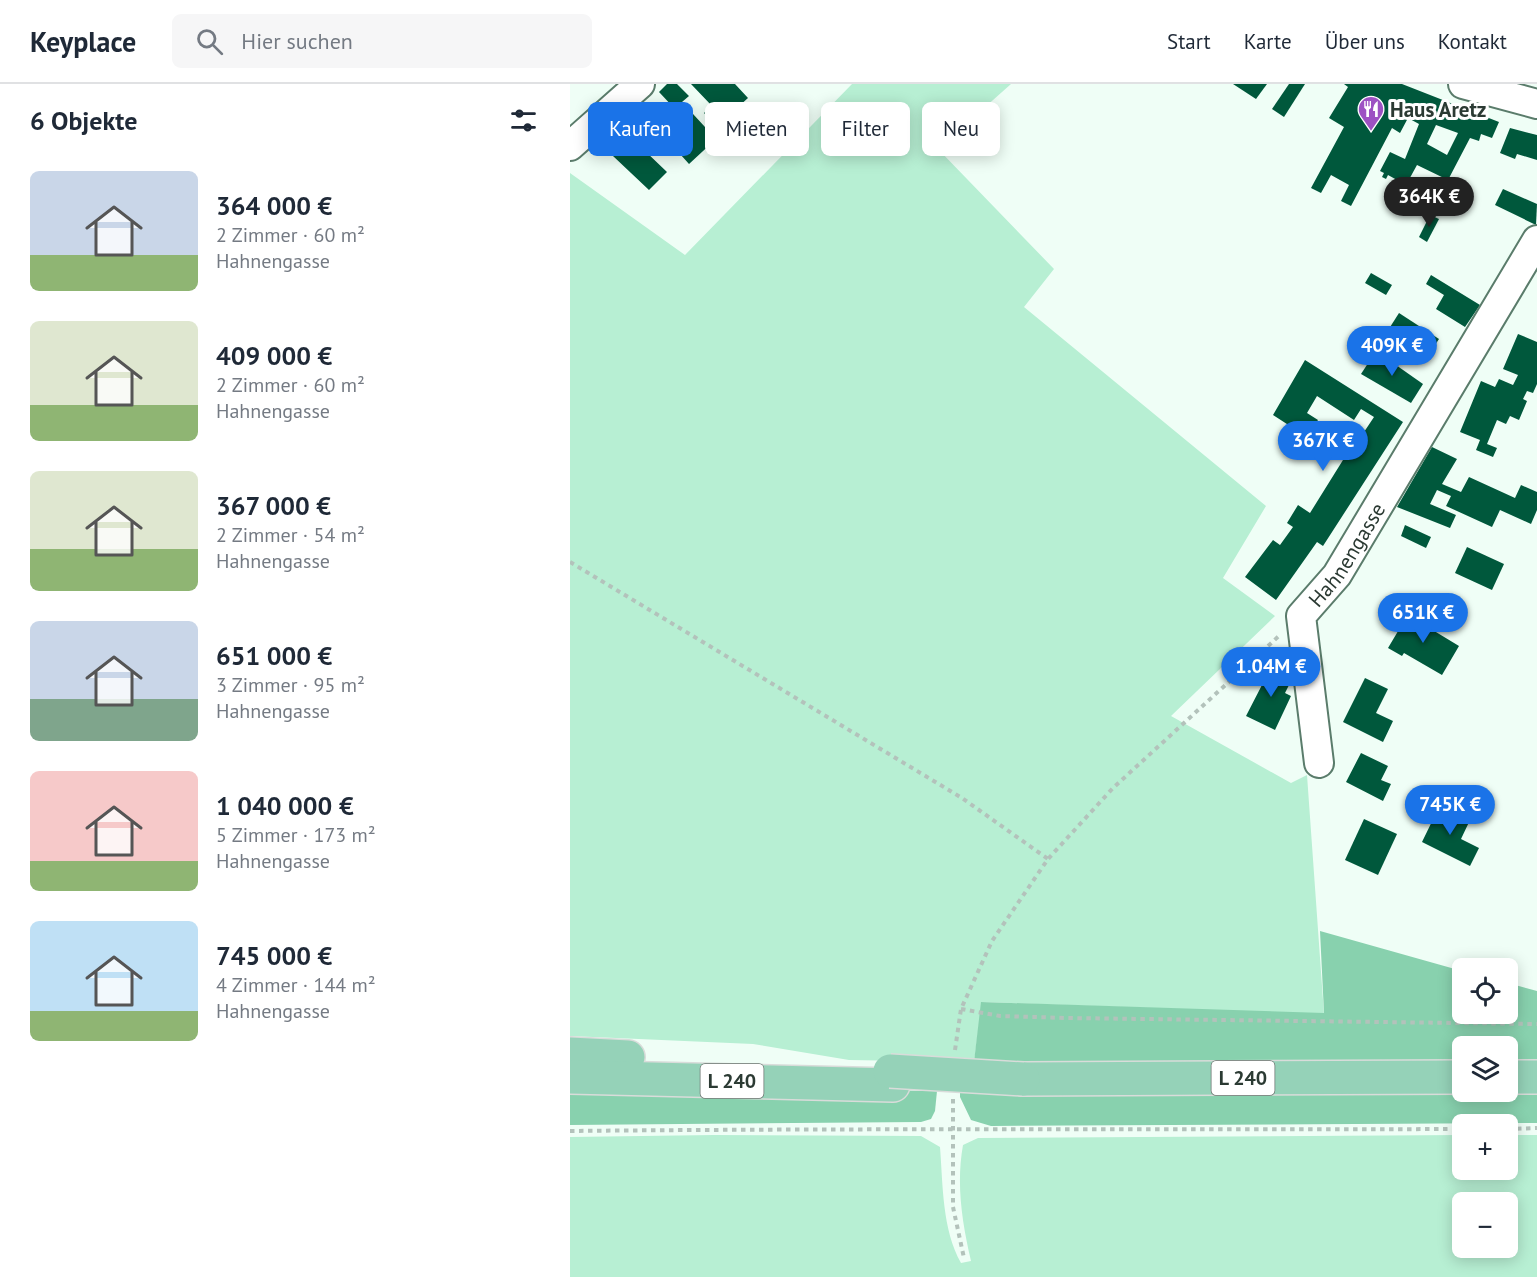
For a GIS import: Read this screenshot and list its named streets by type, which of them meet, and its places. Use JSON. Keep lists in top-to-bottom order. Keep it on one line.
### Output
{"streets":{"main road":["L 240"],"street":["Hahnengasse"]},"places":{"restaurant":["Haus Aretz"]},"page":{"header":"Keyplace","search":"Hier suchen","nav":["Start","Karte","Über uns","Kontakt"],"heading":"6 Objekte","chip":["Kaufen","Mieten","Filter","Neu"],"list":[{"name":"364 000 €","note":"2 Zimmer · 60 m² · Hahnengasse"},{"name":"409 000 €","note":"2 Zimmer · 60 m² · Hahnengasse"},{"name":"367 000 €","note":"2 Zimmer · 54 m² · Hahnengasse"},{"name":"651 000 €","note":"3 Zimmer · 95 m² · Hahnengasse"},{"name":"1 040 000 €","note":"5 Zimmer · 173 m² · Hahnengasse"},{"name":"745 000 €","note":"4 Zimmer · 144 m² · Hahnengasse"}],"price":["364K €","409K €","367K €","651K €","1.04M €","745K €"],"map_buttons":["+","−"]}}
